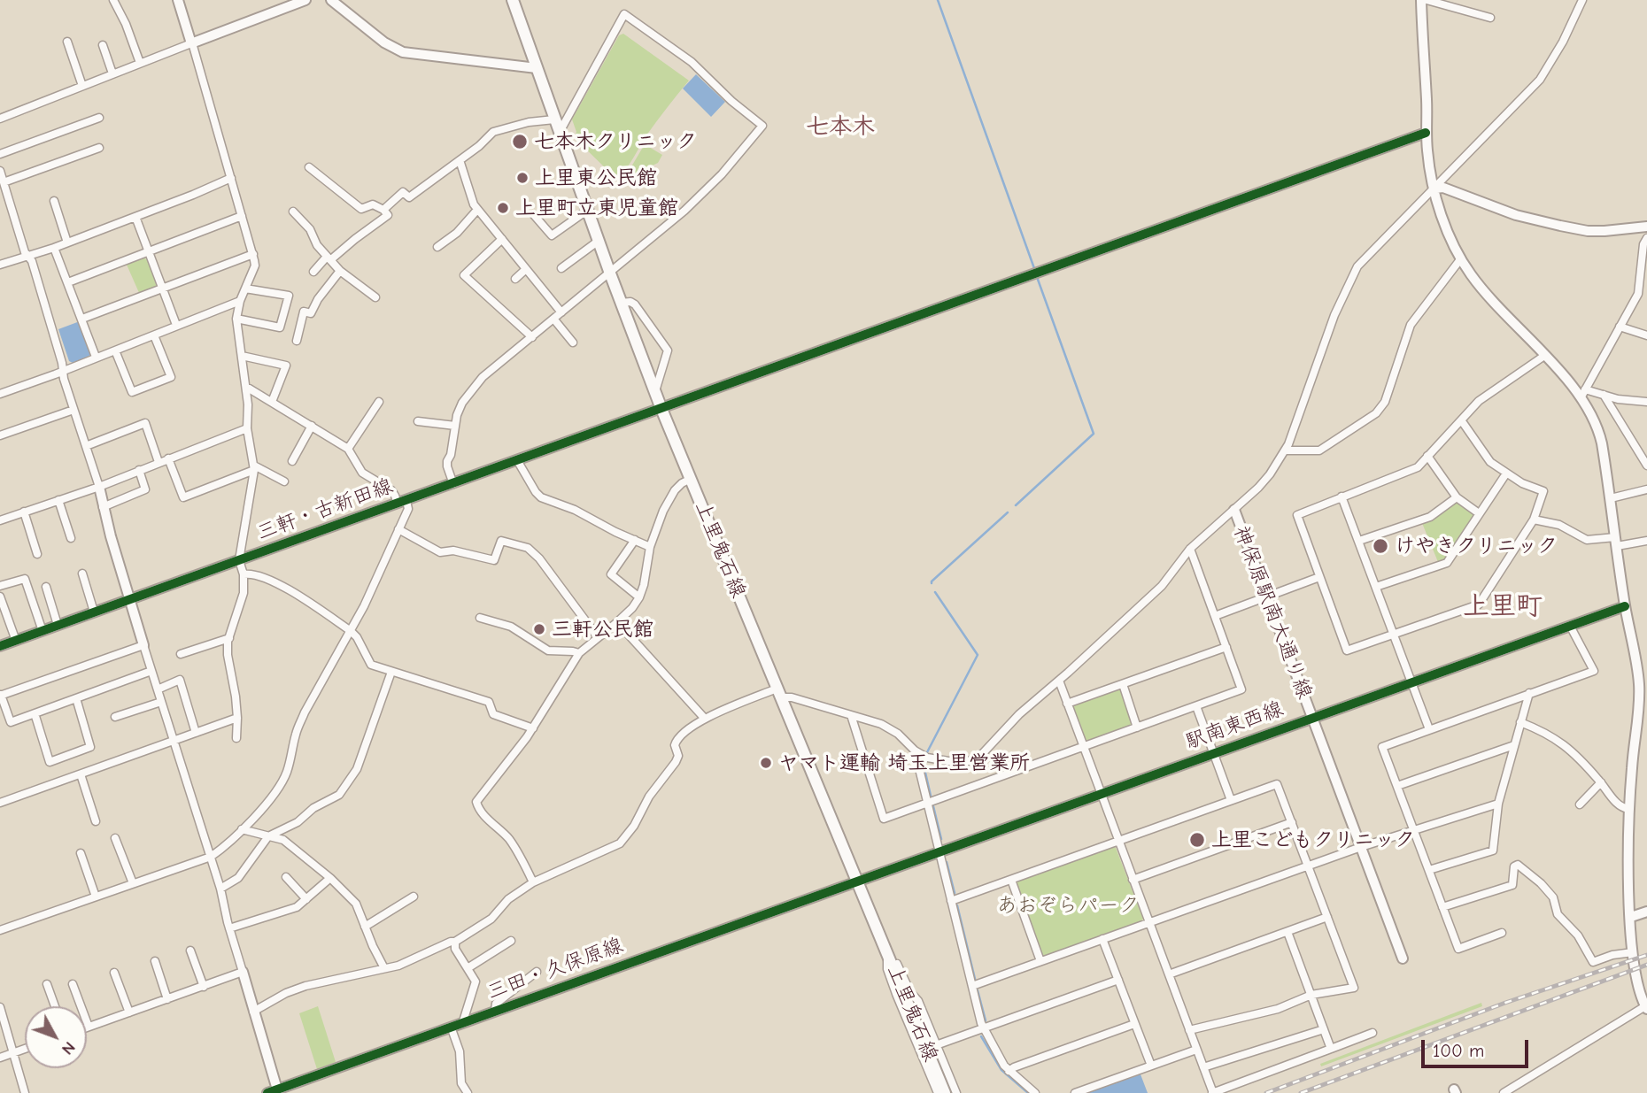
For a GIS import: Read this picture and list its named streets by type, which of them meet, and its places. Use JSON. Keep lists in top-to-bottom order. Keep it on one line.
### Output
{"streets":{"main road":["上里鬼石線"],"street":["三軒・古新田線","神保原駅南大通り線","駅南東西線","三田・久保原線"]},"crossings":[["三軒・古新田線","上里鬼石線"],["上里鬼石線","駅南東西線"],["上里鬼石線","三田・久保原線"],["神保原駅南大通り線","駅南東西線"],["駅南東西線","三田・久保原線"]],"districts":["七本木","上里町"],"parks":["あおぞらパーク"],"places":["七本木クリニック","上里東公民館","上里町立東児童館","けやきクリニック","三軒公民館","ヤマト運輸 埼玉上里営業所","上里こどもクリニック"],"scale_bar":"100 m","north":"bottom right"}
